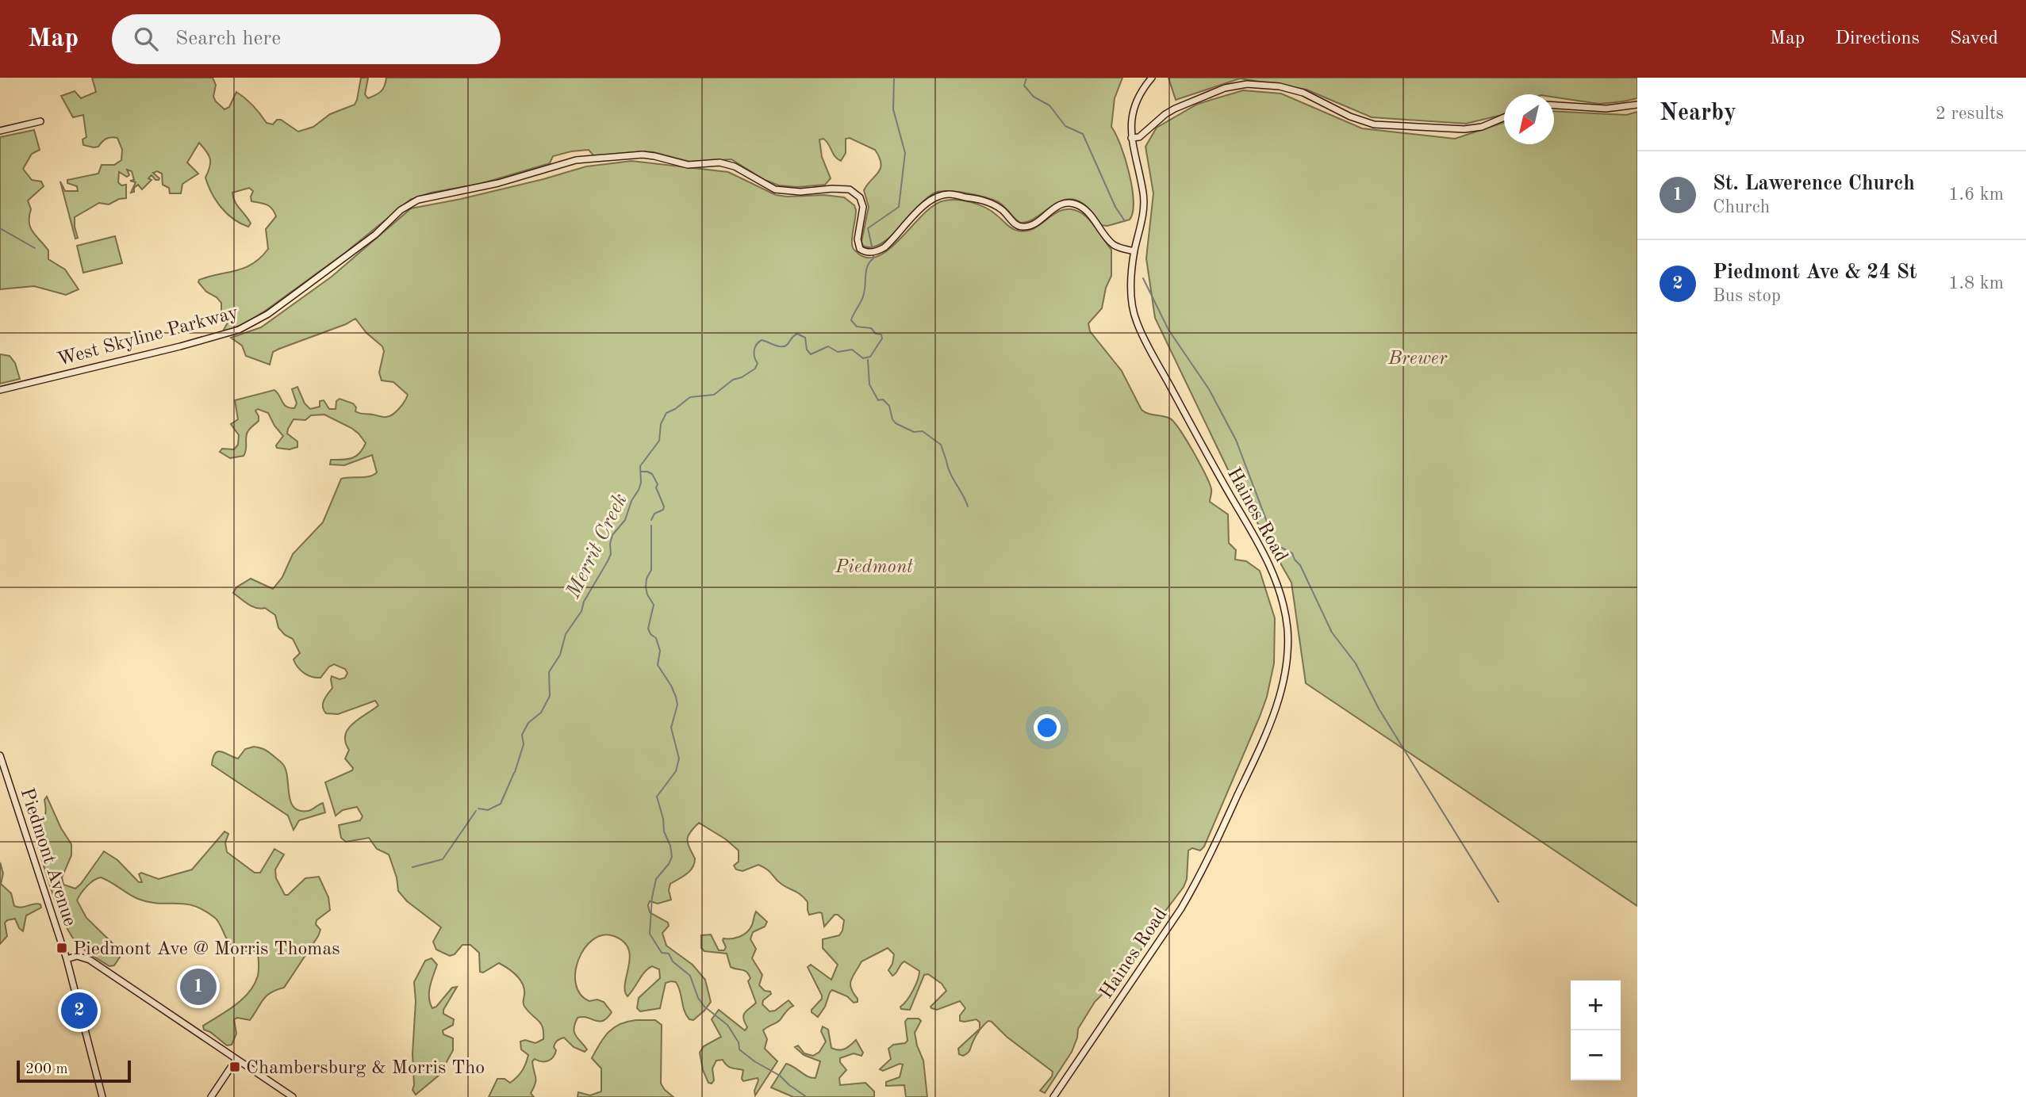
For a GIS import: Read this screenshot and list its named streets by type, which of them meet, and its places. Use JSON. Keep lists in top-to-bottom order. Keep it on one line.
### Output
{"streets":{"street":["West Skyline Parkway","Haines Road","Piedmont Avenue"]},"crossings":[["West Skyline Parkway","Haines Road"]],"water":["Merrit Creek"],"parks":["Brewer","Piedmont"],"places":{"transit":["Piedmont Ave @ Morris Thomas","Chambersburg & Morris Tho"]},"scale_bar":"200 m","north":"bottom left","page":{"header":"Map","search":"Search here","nav":["Map","Directions","Saved"],"heading":["Nearby","2 results"],"list":[{"mark":"1","name":"St. Lawerence Church","note":"Church","value":"1.6 km"},{"mark":"2","name":"Piedmont Ave & 24 St","note":"Bus stop","value":"1.8 km"}],"pins":["1","2"],"map_buttons":["+","−"],"scale":"200 m"}}
